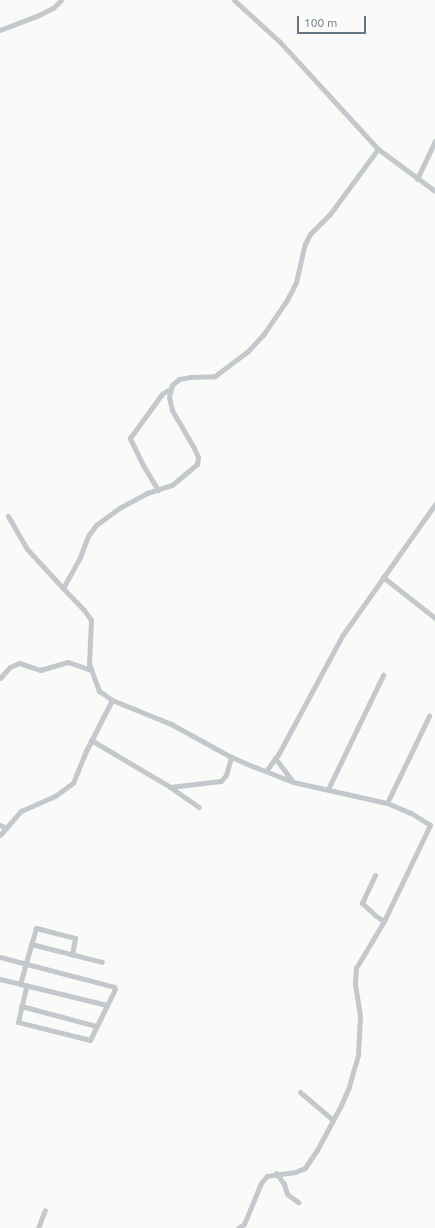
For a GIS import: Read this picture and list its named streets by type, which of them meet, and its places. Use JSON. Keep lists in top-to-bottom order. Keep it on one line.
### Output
{"scale_bar":"100 m"}
